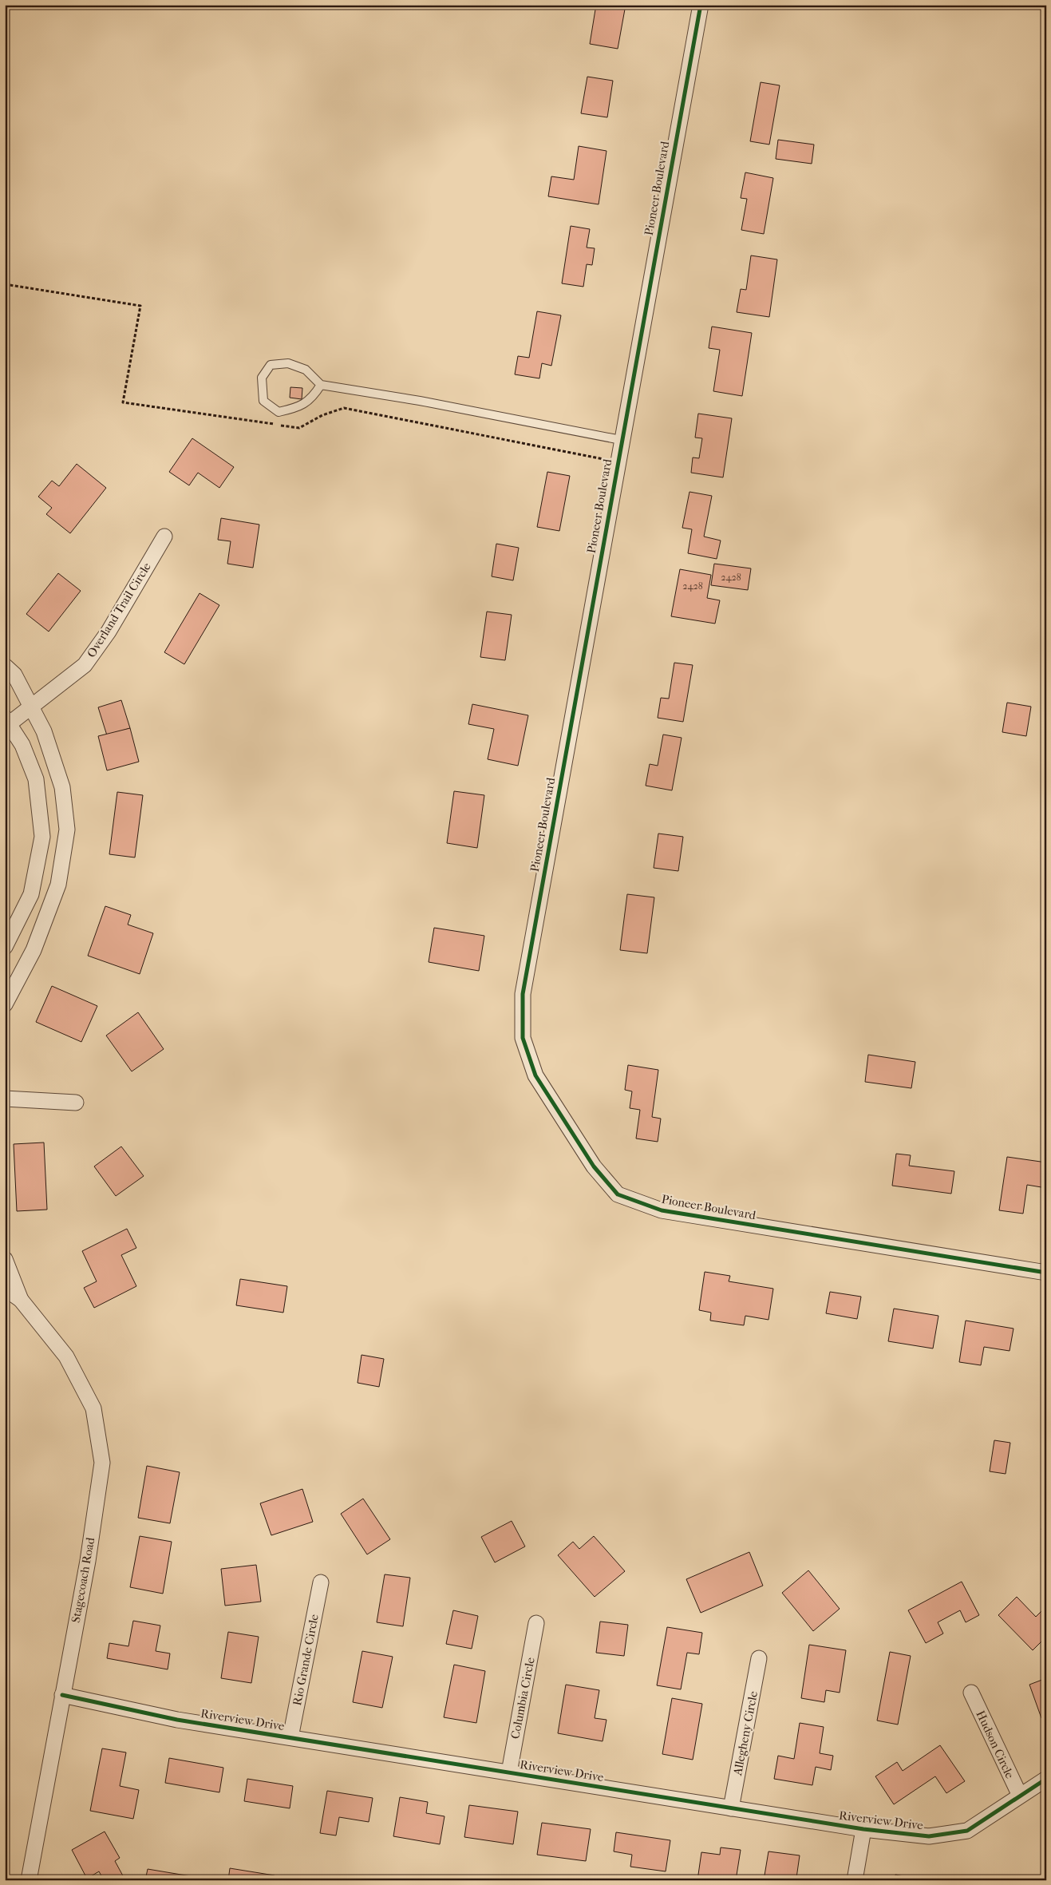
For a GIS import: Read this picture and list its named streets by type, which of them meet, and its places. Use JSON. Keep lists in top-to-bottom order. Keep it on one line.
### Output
{"streets":{"street":["Pioneer Boulevard","Overland Trail Circle","Stagecoach Road","Rio Grande Circle","Columbia Circle","Riverview Drive","Allegheny Circle","Hudson Circle"]},"crossings":[["Stagecoach Road","Riverview Drive"],["Rio Grande Circle","Riverview Drive"],["Columbia Circle","Riverview Drive"],["Riverview Drive","Allegheny Circle"],["Riverview Drive","Hudson Circle"]],"house_numbers":["2428","2428"]}
